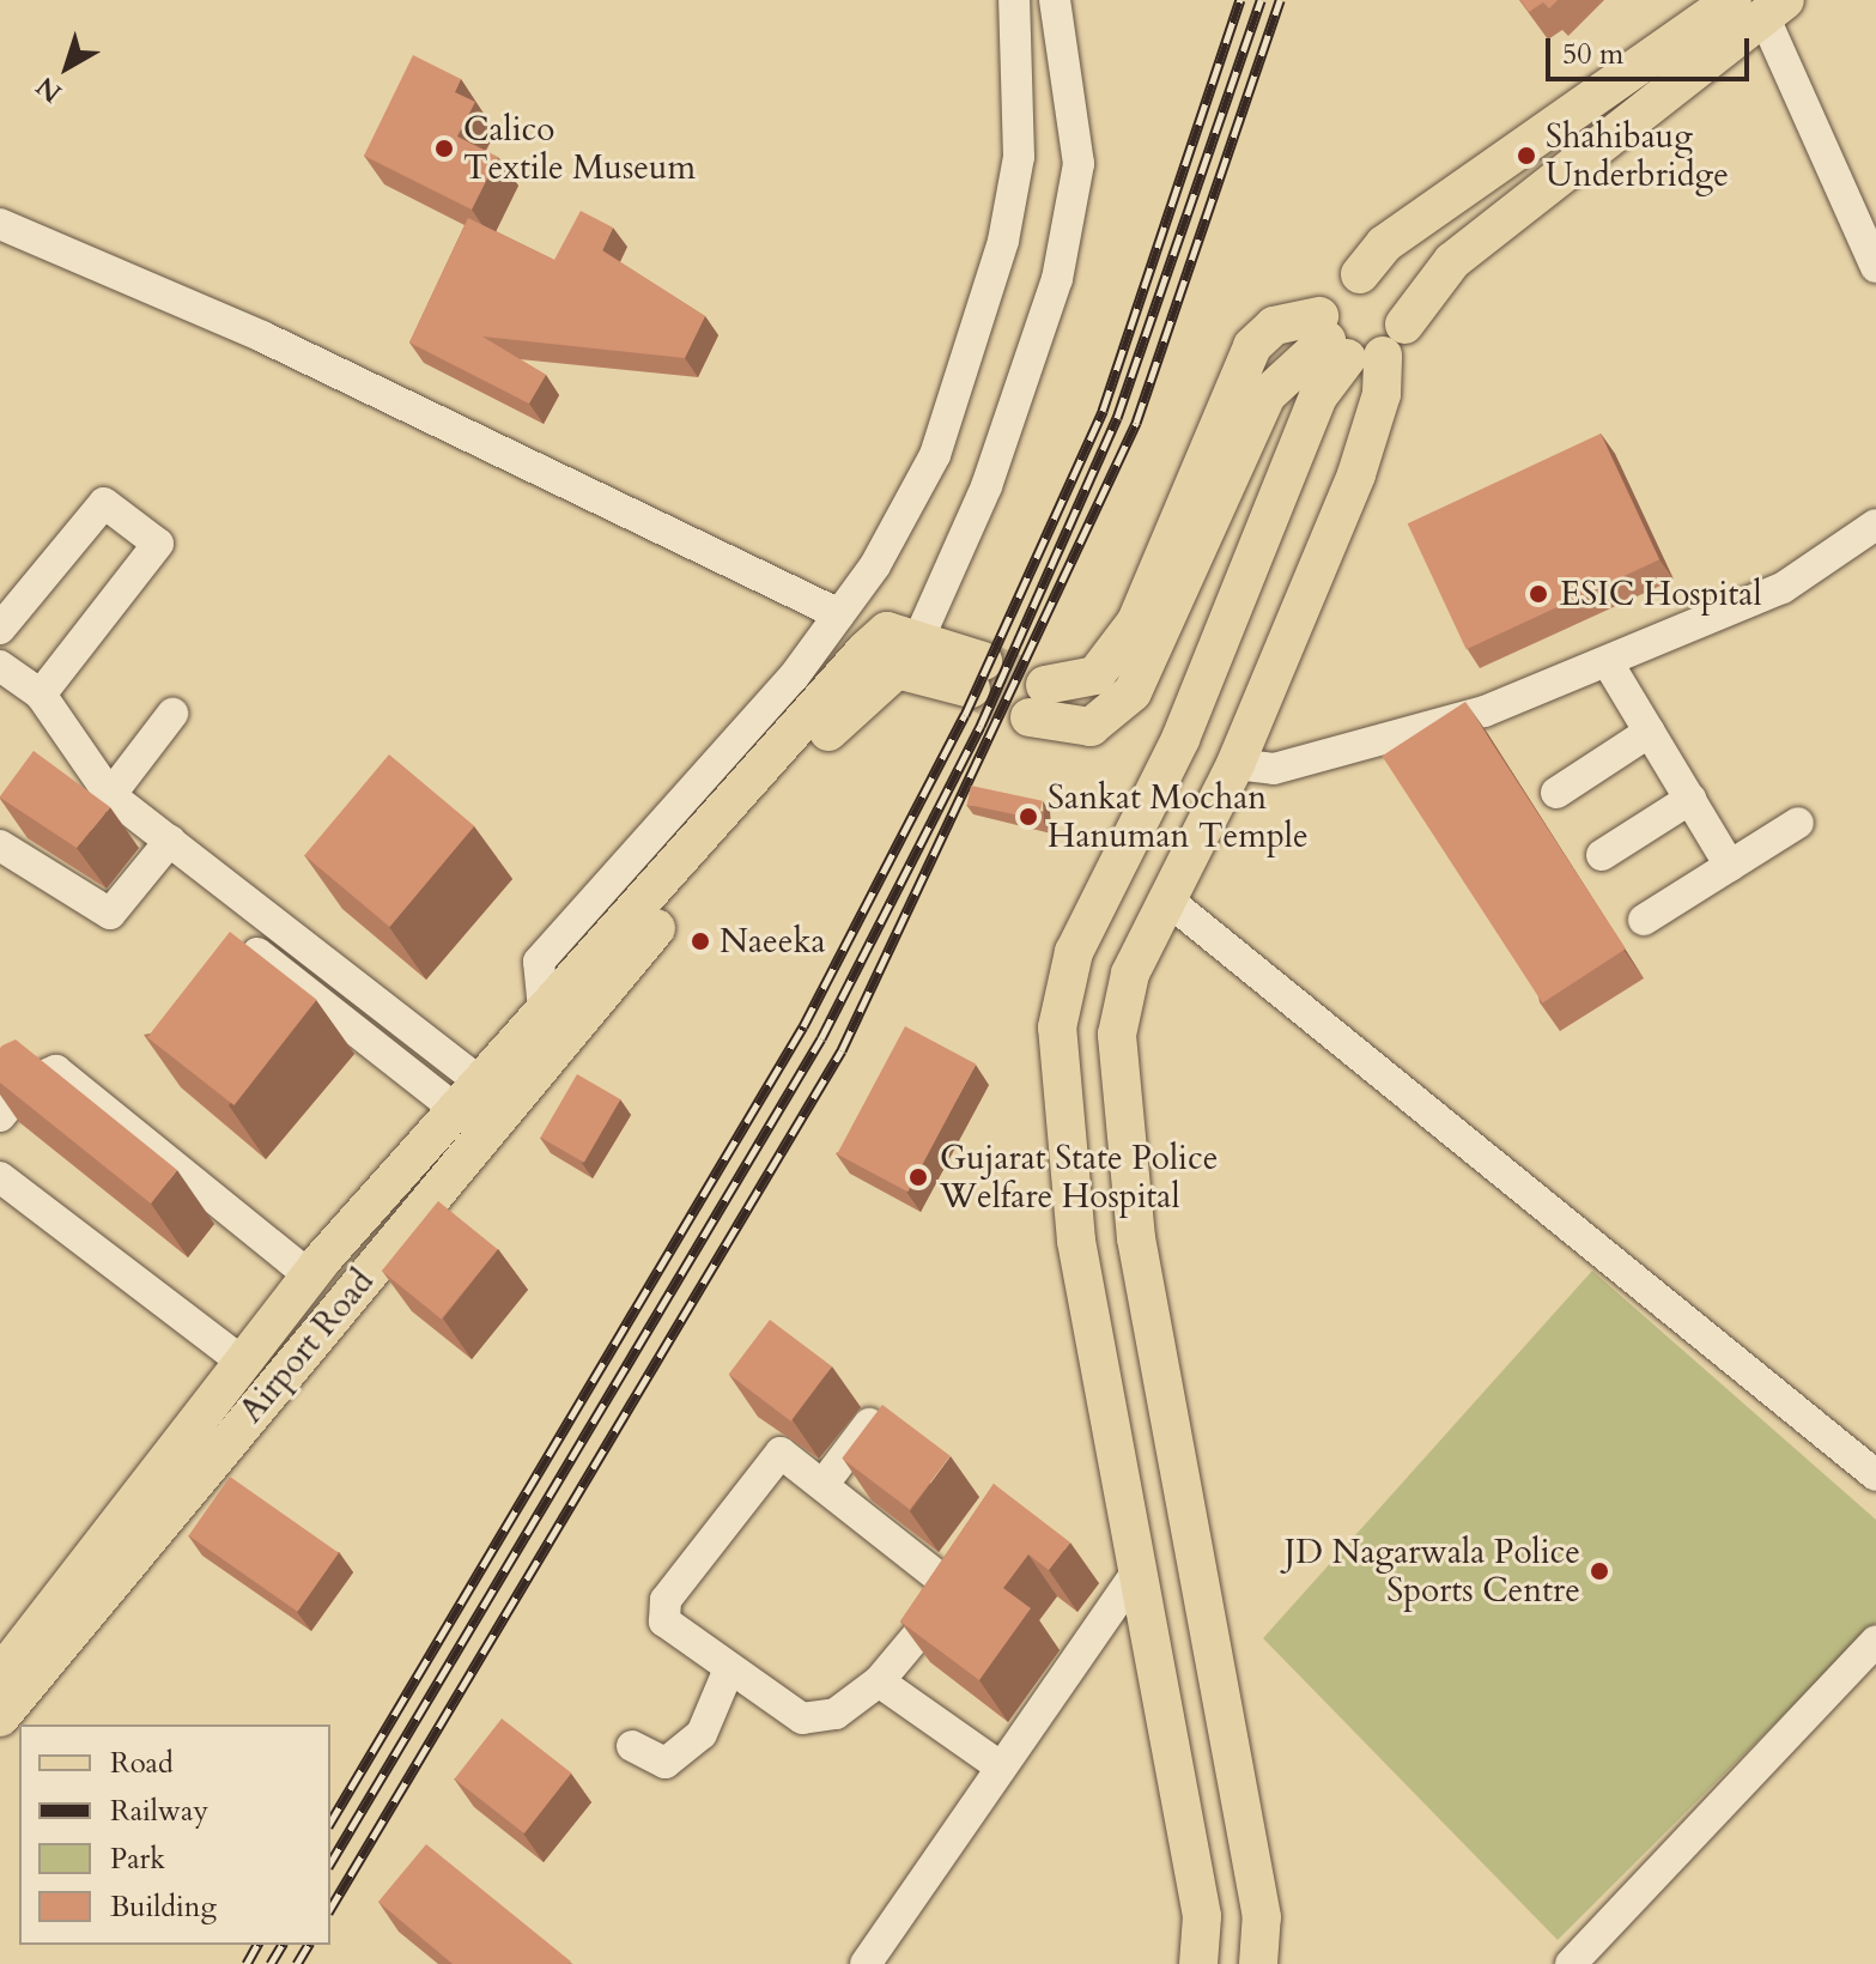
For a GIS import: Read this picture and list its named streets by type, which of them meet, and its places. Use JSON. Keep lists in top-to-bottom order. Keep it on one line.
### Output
{"streets":{"main road":["Airport Road"]},"places":["Calico Textile Museum","Shahibaug Underbridge","ESIC Hospital","Sankat Mochan Hanuman Temple","Naeeka","Gujarat State Police Welfare Hospital","JD Nagarwala Police Sports Centre"],"legend":["Road","Railway","Park","Building"],"scale_bar":"50 m","north":"bottom left"}
